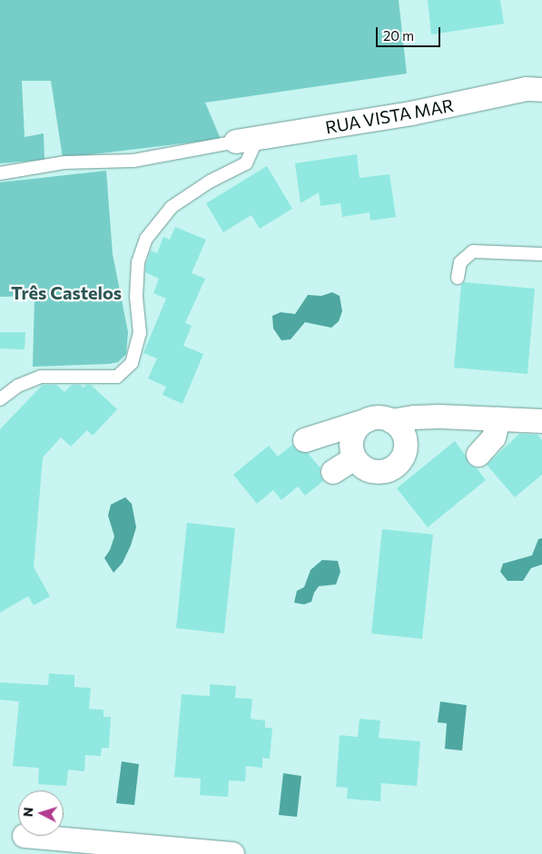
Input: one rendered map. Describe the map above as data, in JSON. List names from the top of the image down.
{
  "streets": {
    "street": ["RUA VISTA MAR"]
  },
  "districts": ["Três Castelos"],
  "scale_bar": "20 m",
  "north": "left"
}
